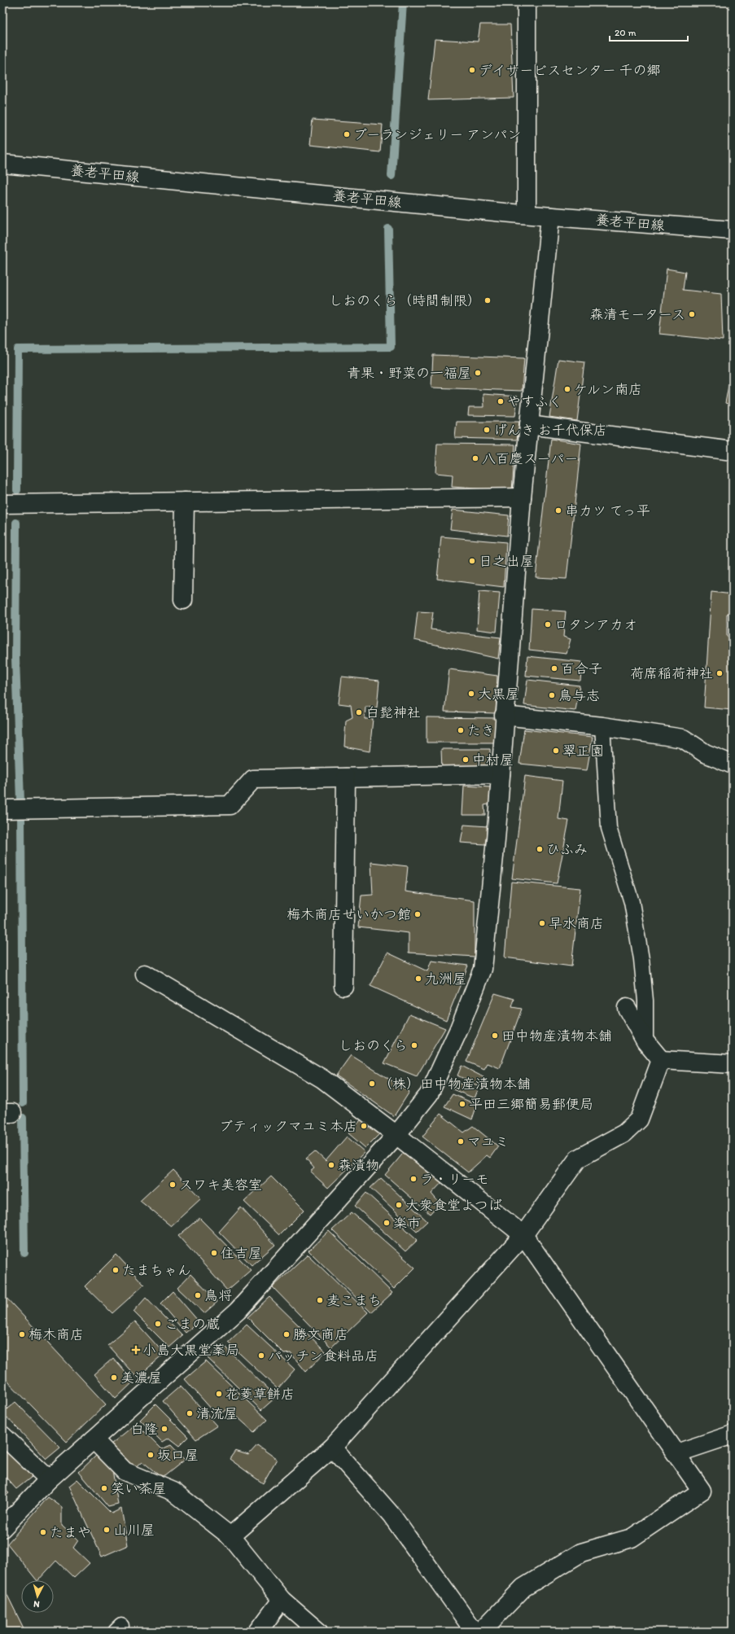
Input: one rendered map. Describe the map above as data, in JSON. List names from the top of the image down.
{
  "streets": {
    "street": ["養老平田線"]
  },
  "places": {
    "other": [
      "デイサービスセンター 千の郷",
      "ブーランジェリー アンパン",
      "しおのくら（時間制限）",
      "森清モータース",
      "青果・野菜の一福屋",
      "ケルン南店",
      "やすふく",
      "げんき お千代保店",
      "八百慶スーパー",
      "串カツ てっ平",
      "日之出屋",
      "ロタンアカオ",
      "百合子",
      "荷席稲荷神社",
      "大黒屋",
      "鳥与志",
      "白髭神社",
      "たき",
      "翠正園",
      "中村屋",
      "ひふみ",
      "梅木商店せいかつ館",
      "早水商店",
      "九洲屋",
      "田中物産漬物本舗",
      "しおのくら",
      "（株）田中物産漬物本舗",
      "平田三郷簡易郵便局",
      "ブティックマユミ本店",
      "マユミ",
      "森漬物",
      "ラ・リーモ",
      "スワキ美容室",
      "大衆食堂よつば",
      "楽市",
      "住吉屋",
      "たまちゃん",
      "鳥将",
      "麦こまち",
      "ごまの蔵",
      "梅木商店",
      "勝文商店",
      "パッチン食料品店",
      "美濃屋",
      "花菱草餅店",
      "清流屋",
      "白隆",
      "坂口屋",
      "笑い茶屋",
      "山川屋",
      "たまや"
    ],
    "health": ["小島大黒堂薬局"]
  },
  "scale_bar": "20 m",
  "north": "bottom"
}
